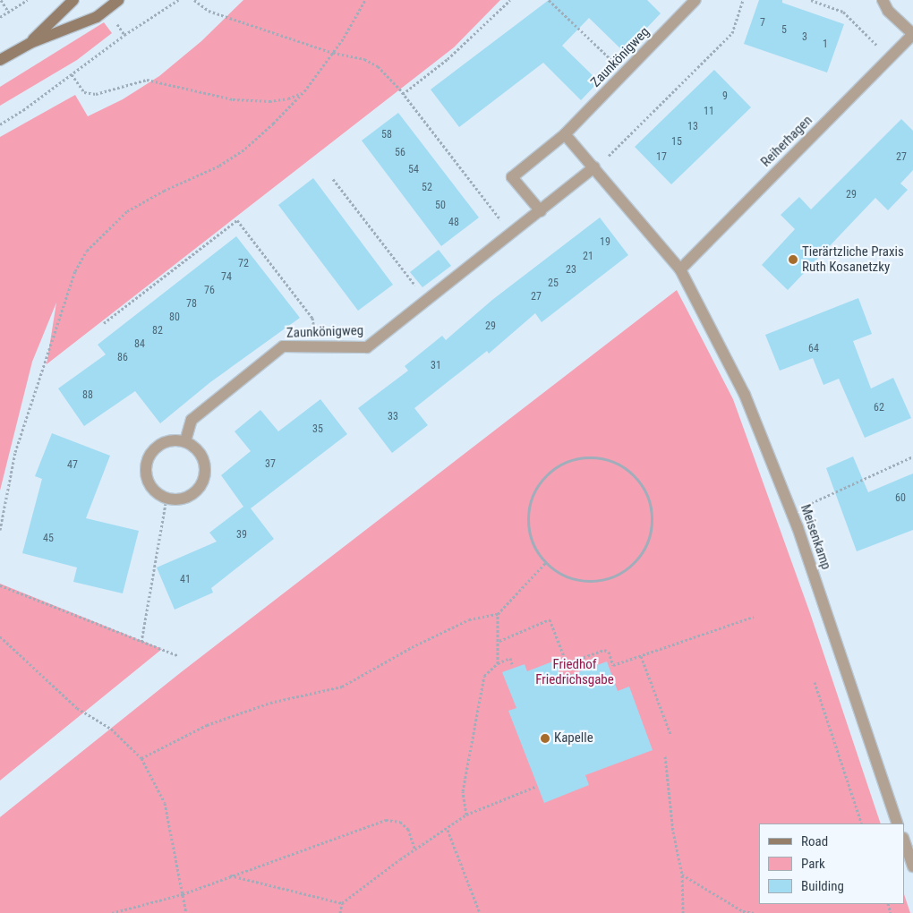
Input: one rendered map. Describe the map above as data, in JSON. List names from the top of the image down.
{
  "streets": {
    "street": ["Zaunkönigweg", "Reiherhagen", "Meisenkamp"]
  },
  "crossings": [
    ["Reiherhagen", "Meisenkamp"]
  ],
  "parks": ["Friedhof Friedrichsgabe"],
  "places": ["Tierärtzliche Praxis Ruth Kosanetzky", "Kapelle"],
  "house_numbers": [
    "7",
    "5",
    "3",
    "1",
    "9",
    "11",
    "13",
    "58",
    "15",
    "56",
    "17",
    "27",
    "54",
    "52",
    "29",
    "50",
    "48",
    "19",
    "21",
    "72",
    "23",
    "74",
    "25",
    "76",
    "27",
    "78",
    "80",
    "29",
    "82",
    "84",
    "64",
    "86",
    "31",
    "88",
    "62",
    "33",
    "35",
    "37",
    "47",
    "60",
    "39",
    "45",
    "41"
  ],
  "legend": ["Road", "Park", "Building"]
}
